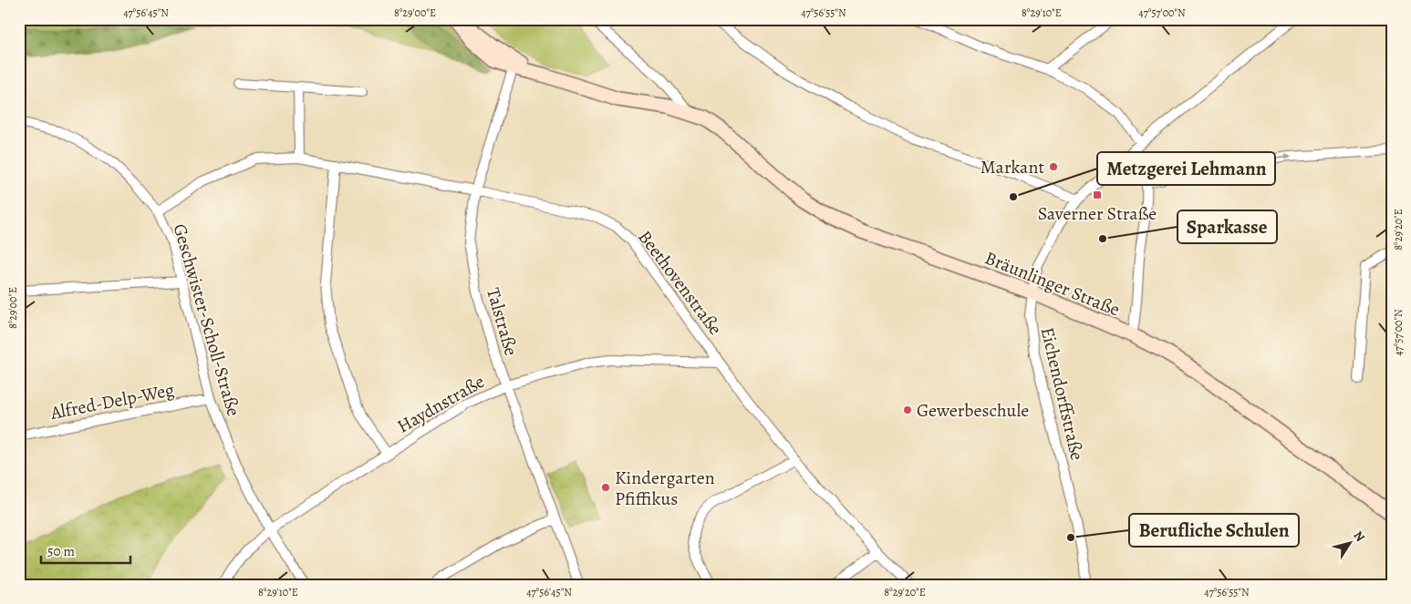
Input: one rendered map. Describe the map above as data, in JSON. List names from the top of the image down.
{
  "streets": {
    "main road": ["Bräunlinger Straße"],
    "street": [
      "Beethovenstraße",
      "Geschwister-Scholl-Straße",
      "Talstraße",
      "Eichendorffstraße",
      "Alfred-Delp-Weg",
      "Haydnstraße"
    ]
  },
  "crossings": [
    ["Beethovenstraße", "Geschwister-Scholl-Straße"],
    ["Beethovenstraße", "Talstraße"],
    ["Beethovenstraße", "Haydnstraße"],
    ["Bräunlinger Straße", "Talstraße"],
    ["Bräunlinger Straße", "Eichendorffstraße"],
    ["Geschwister-Scholl-Straße", "Alfred-Delp-Weg"],
    ["Geschwister-Scholl-Straße", "Haydnstraße"],
    ["Talstraße", "Haydnstraße"]
  ],
  "places": {
    "other": [
      "Markant",
      "Metzgerei Lehmann",
      "Sparkasse",
      "Gewerbeschule",
      "Kindergarten Pfiffikus",
      "Berufliche Schulen"
    ],
    "transit": ["Saverner Straße"]
  },
  "scale_bar": "50 m",
  "north": "top right",
  "coordinates": [
    "47°56'45\"N",
    "8°29'00\"E",
    "47°56'55\"N",
    "8°29'10\"E",
    "47°57'00\"N",
    "8°29'20\"E"
  ]
}
